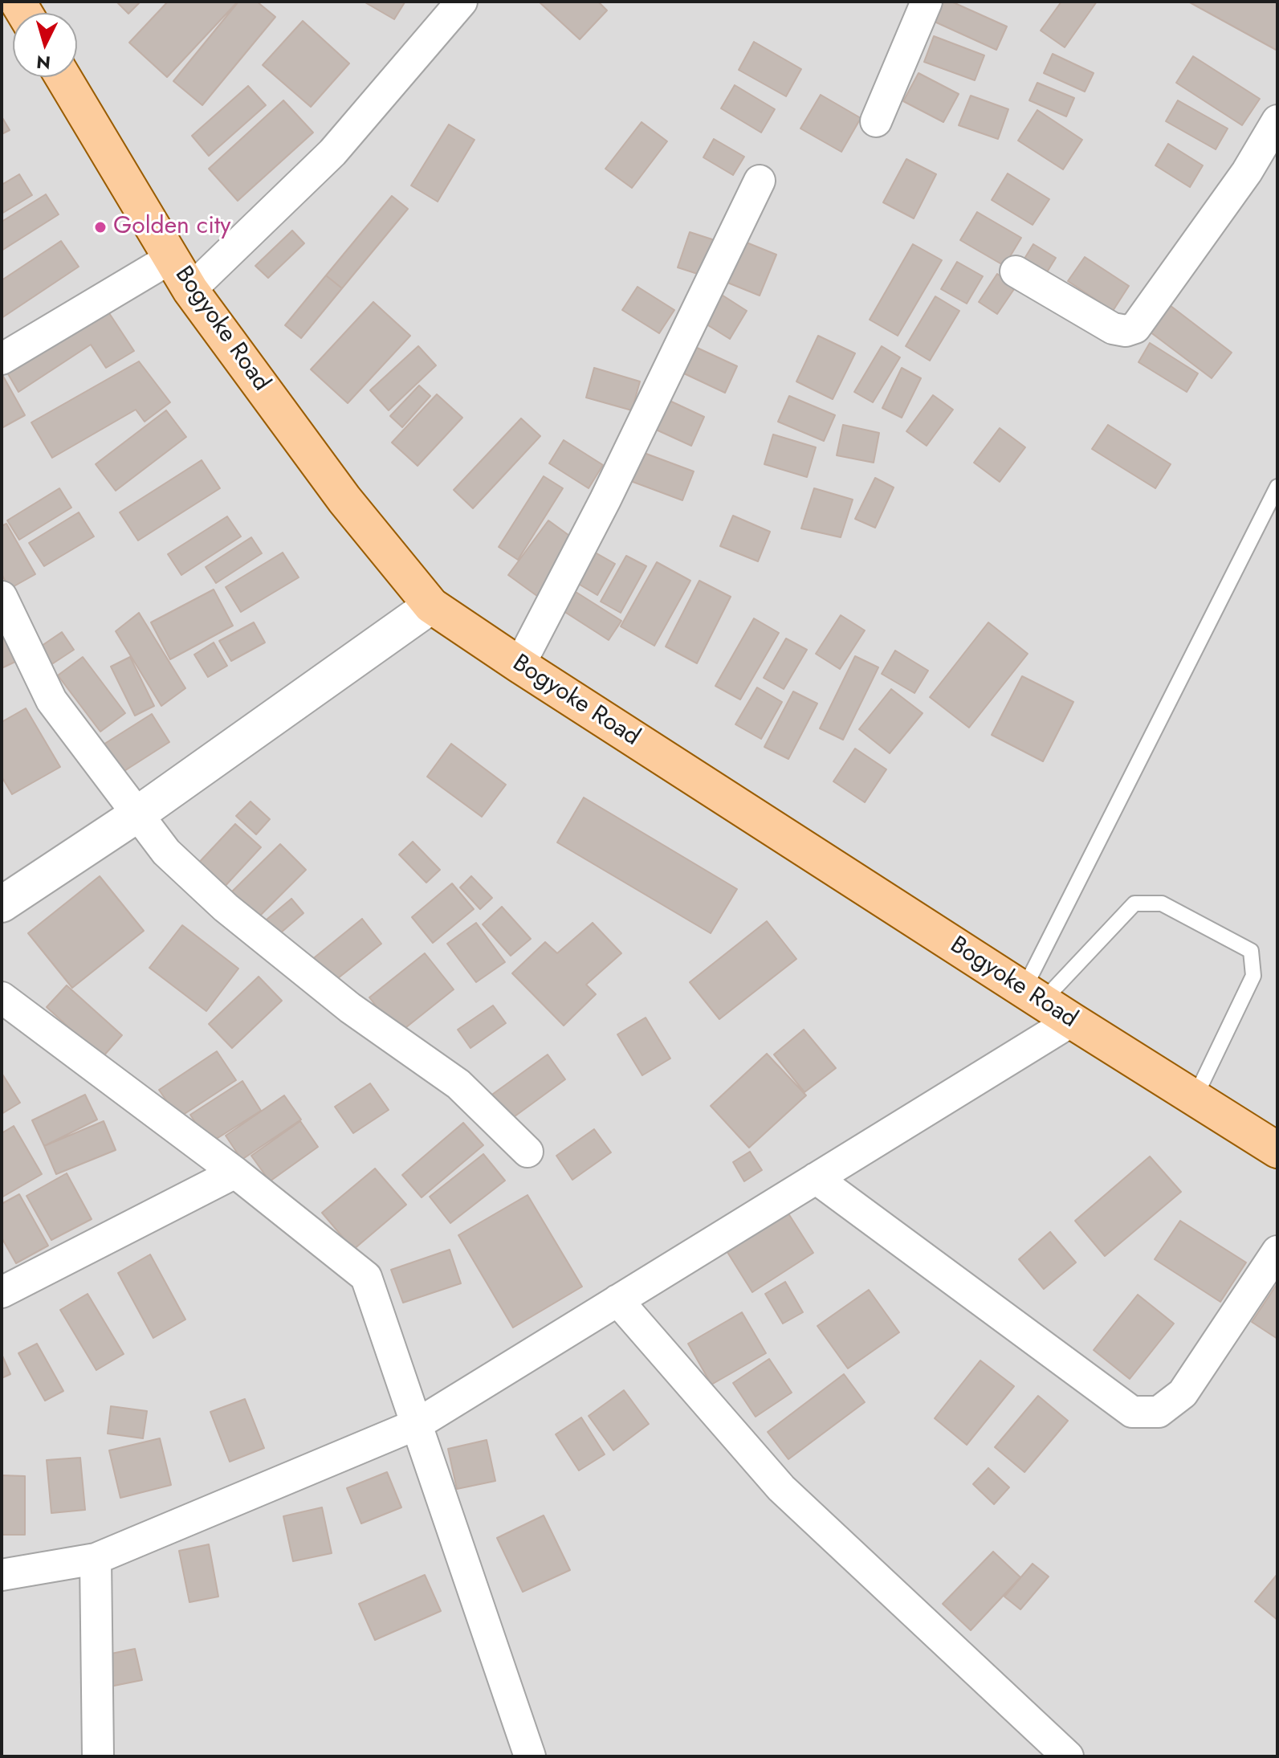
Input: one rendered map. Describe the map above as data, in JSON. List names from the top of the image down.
{
  "streets": {
    "main road": ["Bogyoke Road"]
  },
  "places": ["Golden city"],
  "north": "bottom"
}
